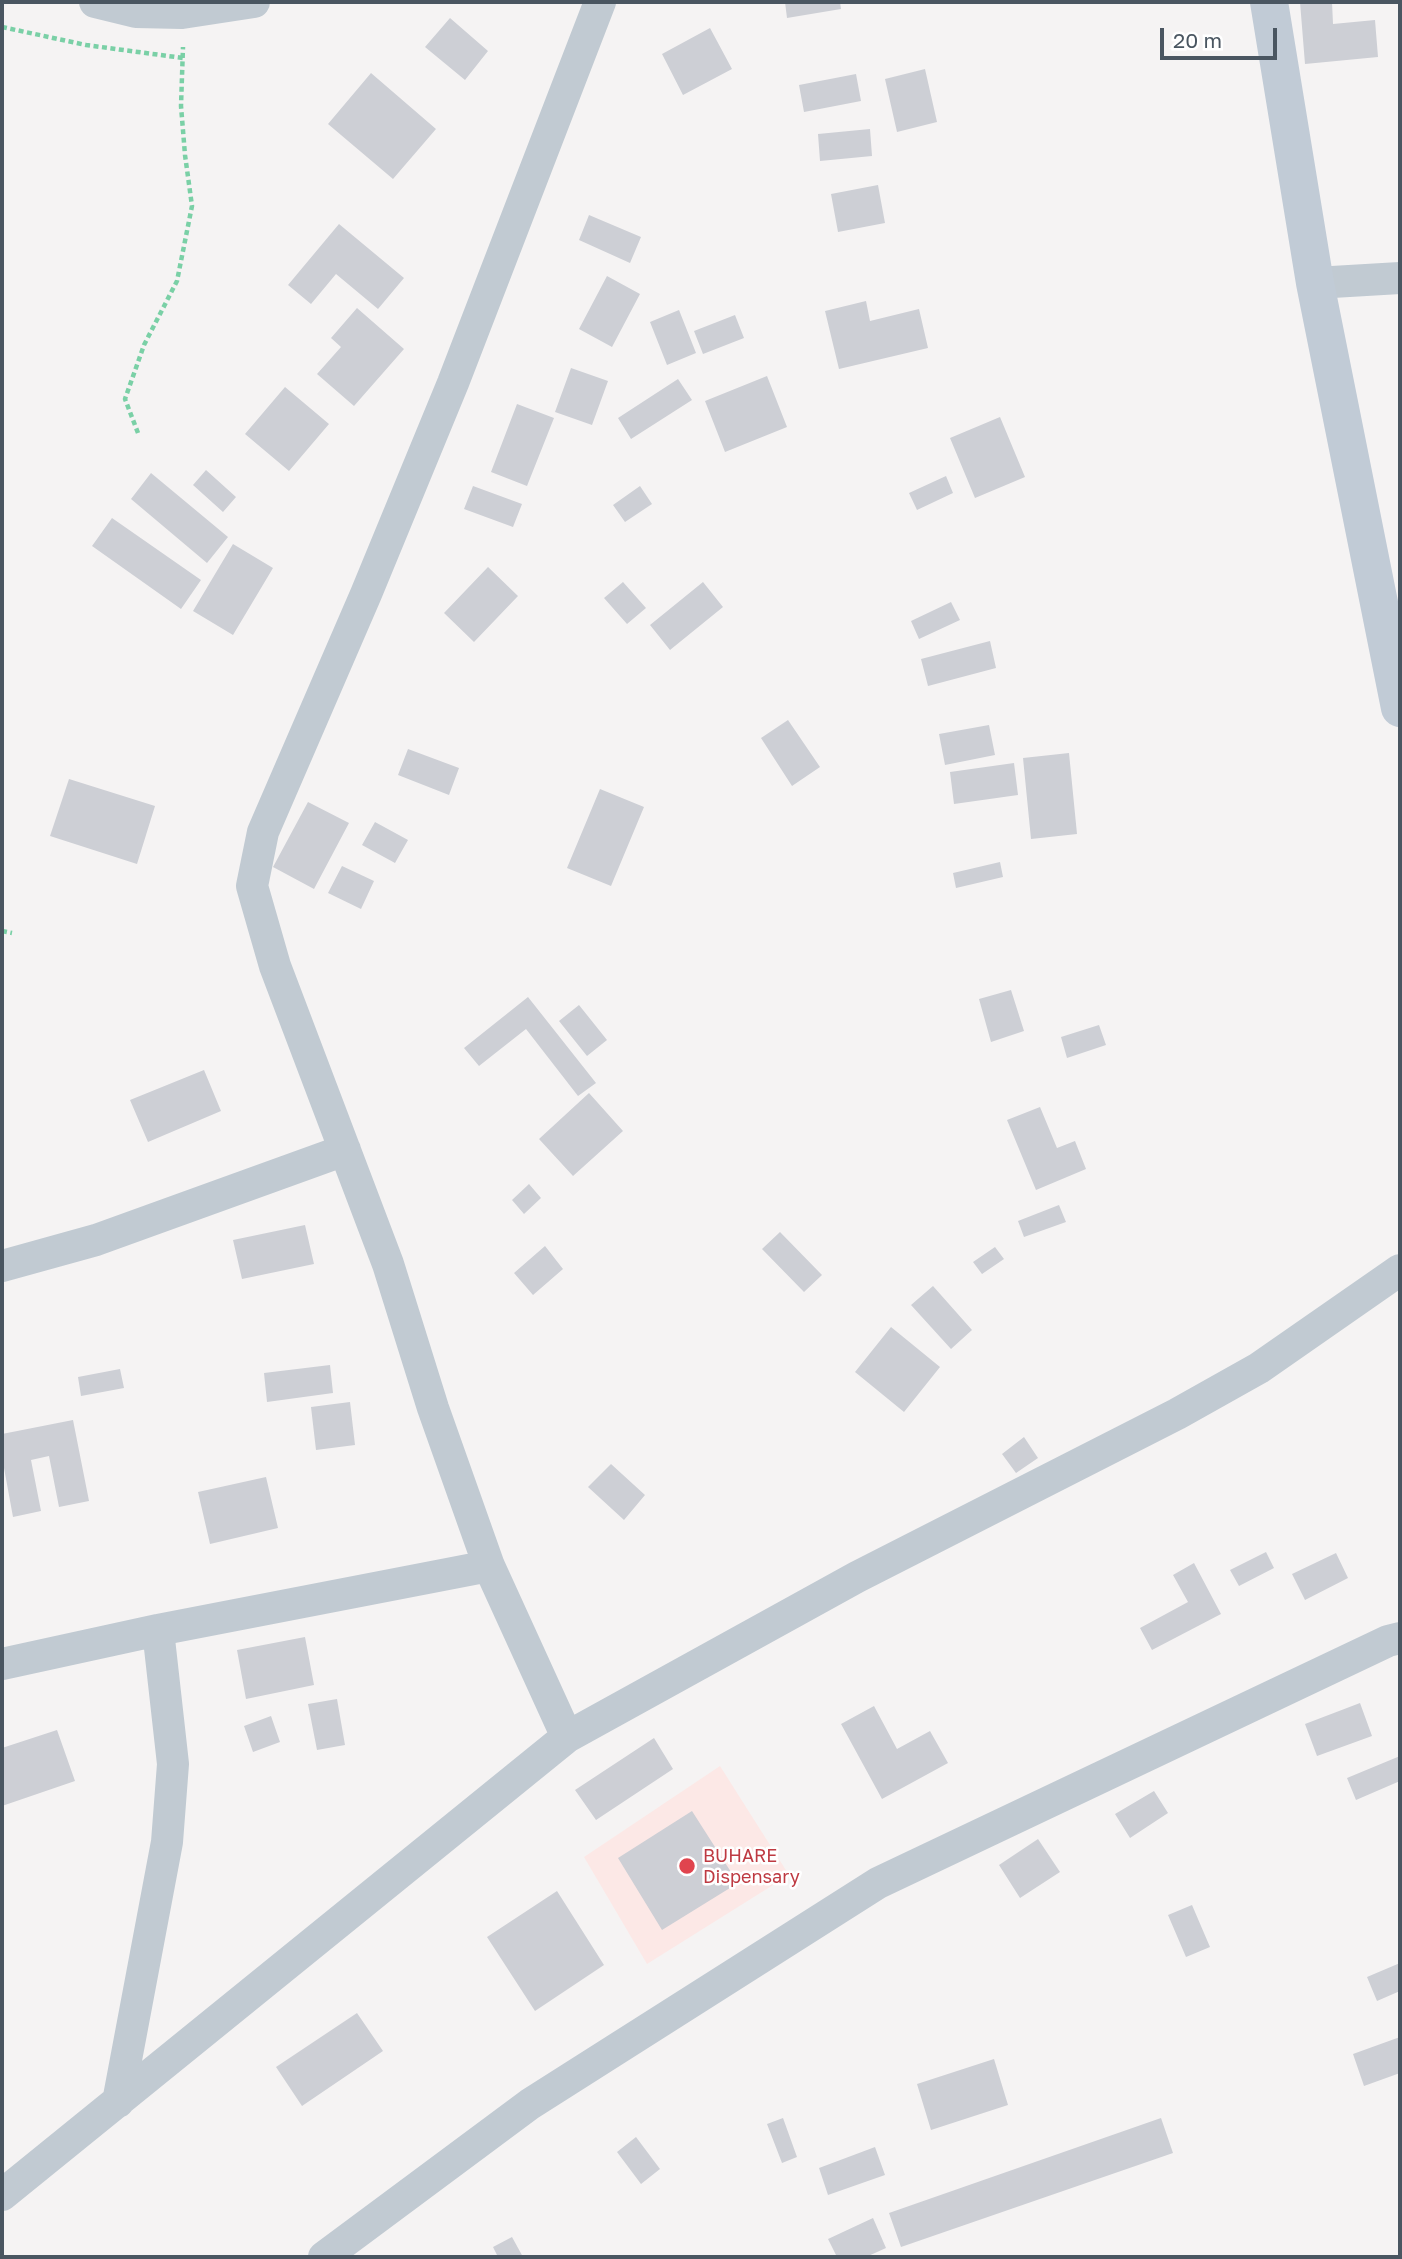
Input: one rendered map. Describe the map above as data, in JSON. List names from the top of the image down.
{
  "places": ["BUHARE Dispensary"],
  "scale_bar": "20 m"
}
